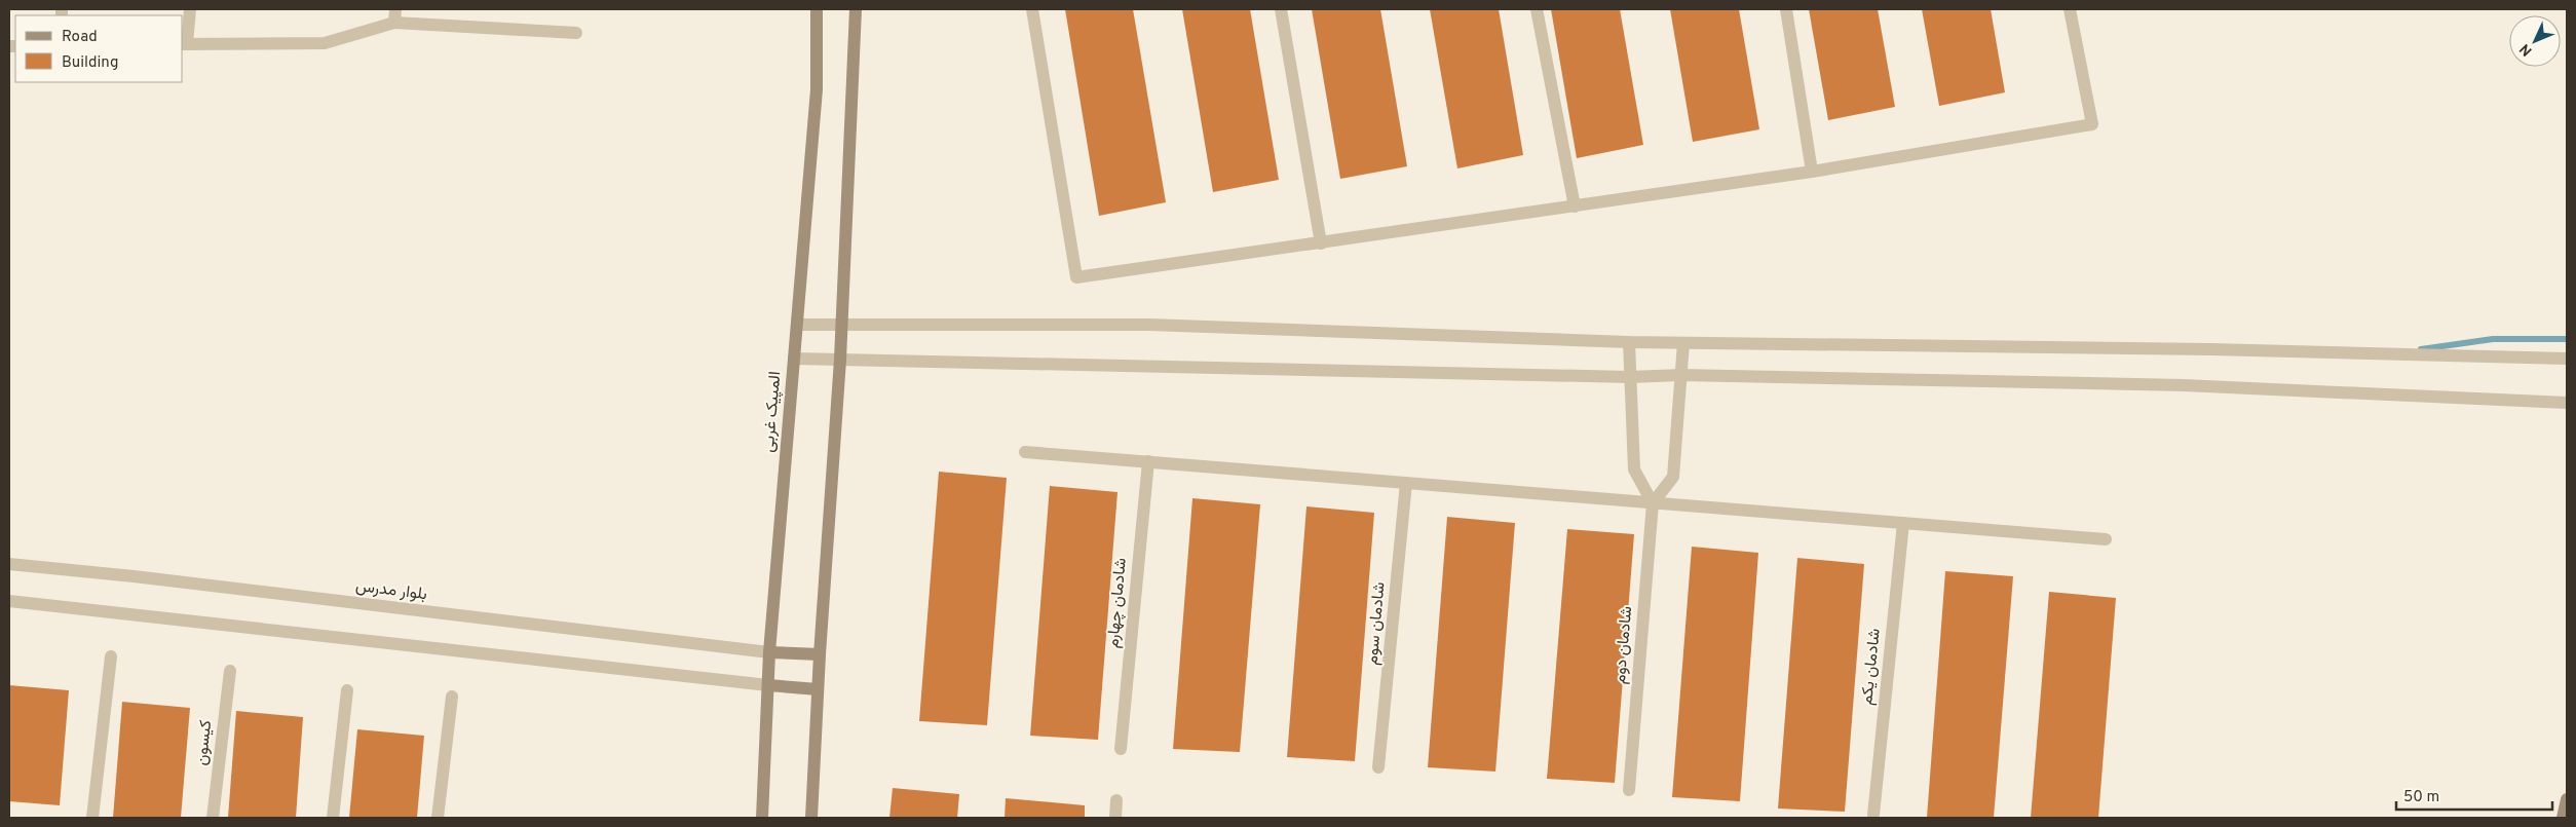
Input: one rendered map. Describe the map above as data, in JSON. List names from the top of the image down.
{
  "streets": {
    "street": [
      "المپیک غربی",
      "بلوار مدرس",
      "شادمان چهارم",
      "شادمان سوم",
      "شادمان دوم",
      "شادمان یکم",
      "کیسون"
    ]
  },
  "crossings": [
    ["المپیک غربی", "بلوار مدرس"]
  ],
  "legend": ["Road", "Building"],
  "scale_bar": "50 m",
  "north": "bottom left"
}
